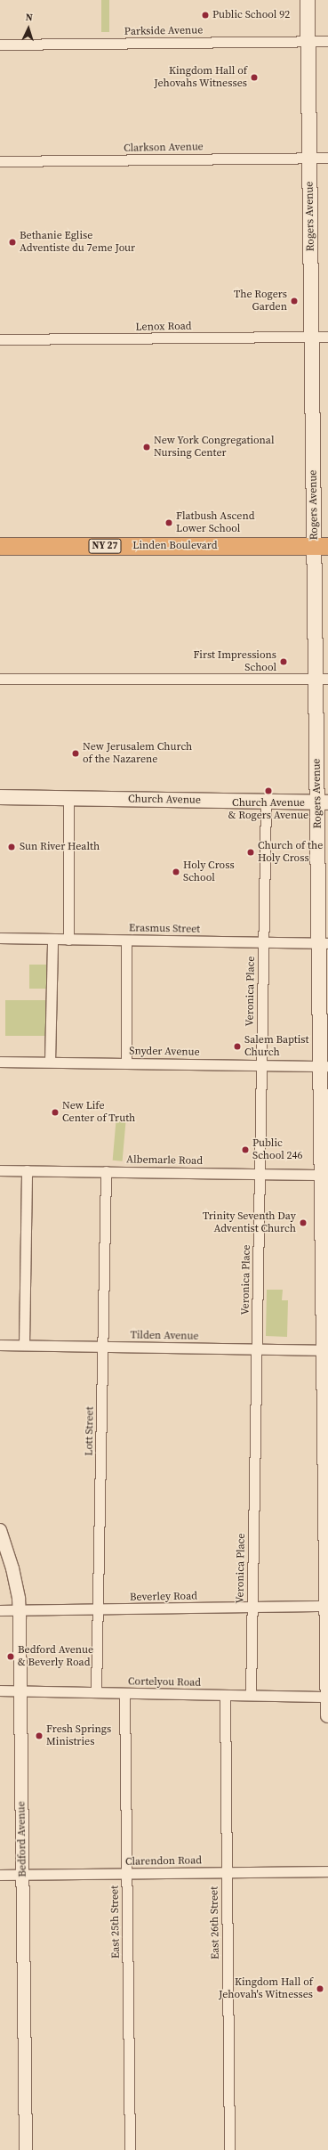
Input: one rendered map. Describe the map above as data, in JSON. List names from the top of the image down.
{
  "streets": {
    "highway": ["NY 27", "Linden Boulevard"],
    "main road": ["Rogers Avenue", "Church Avenue"],
    "street": [
      "Parkside Avenue",
      "Clarkson Avenue",
      "Lenox Road",
      "Erasmus Street",
      "Veronica Place",
      "Snyder Avenue",
      "Albemarle Road",
      "Tilden Avenue",
      "Lott Street",
      "Beverley Road",
      "Cortelyou Road",
      "Bedford Avenue",
      "Clarendon Road",
      "East 25th Street",
      "East 26th Street"
    ]
  },
  "crossings": [
    ["Parkside Avenue", "Rogers Avenue"],
    ["Clarkson Avenue", "Rogers Avenue"],
    ["Rogers Avenue", "Lenox Road"],
    ["Rogers Avenue", "Linden Boulevard"],
    ["Rogers Avenue", "Church Avenue"],
    ["Rogers Avenue", "Erasmus Street"],
    ["Rogers Avenue", "Snyder Avenue"],
    ["Rogers Avenue", "Albemarle Road"],
    ["Rogers Avenue", "Tilden Avenue"],
    ["Rogers Avenue", "Beverley Road"],
    ["Rogers Avenue", "Cortelyou Road"],
    ["Church Avenue", "Veronica Place"],
    ["Erasmus Street", "Veronica Place"],
    ["Veronica Place", "Snyder Avenue"],
    ["Veronica Place", "Albemarle Road"],
    ["Veronica Place", "Tilden Avenue"],
    ["Veronica Place", "Beverley Road"],
    ["Veronica Place", "Cortelyou Road"],
    ["Albemarle Road", "Lott Street"],
    ["Tilden Avenue", "Lott Street"],
    ["Lott Street", "Beverley Road"],
    ["Lott Street", "Cortelyou Road"],
    ["Beverley Road", "Bedford Avenue"],
    ["Cortelyou Road", "Bedford Avenue"],
    ["Cortelyou Road", "East 25th Street"],
    ["Cortelyou Road", "East 26th Street"],
    ["Bedford Avenue", "Clarendon Road"],
    ["Clarendon Road", "East 25th Street"],
    ["Clarendon Road", "East 26th Street"]
  ],
  "places": [
    "Public School 92",
    "Kingdom Hall of Jehovahs Witnesses",
    "Bethanie Eglise Adventiste du 7eme Jour",
    "The Rogers Garden",
    "New York Congregational Nursing Center",
    "Flatbush Ascend Lower School",
    "First Impressions School",
    "New Jerusalem Church of the Nazarene",
    "Church Avenue & Rogers Avenue",
    "Sun River Health",
    "Church of the Holy Cross",
    "Holy Cross School",
    "Salem Baptist Church",
    "New Life Center of Truth",
    "Public School 246",
    "Trinity Seventh Day Adventist Church",
    "Bedford Avenue & Beverly Road",
    "Fresh Springs Ministries",
    "Kingdom Hall of Jehovah's Witnesses"
  ],
  "north": "top"
}
